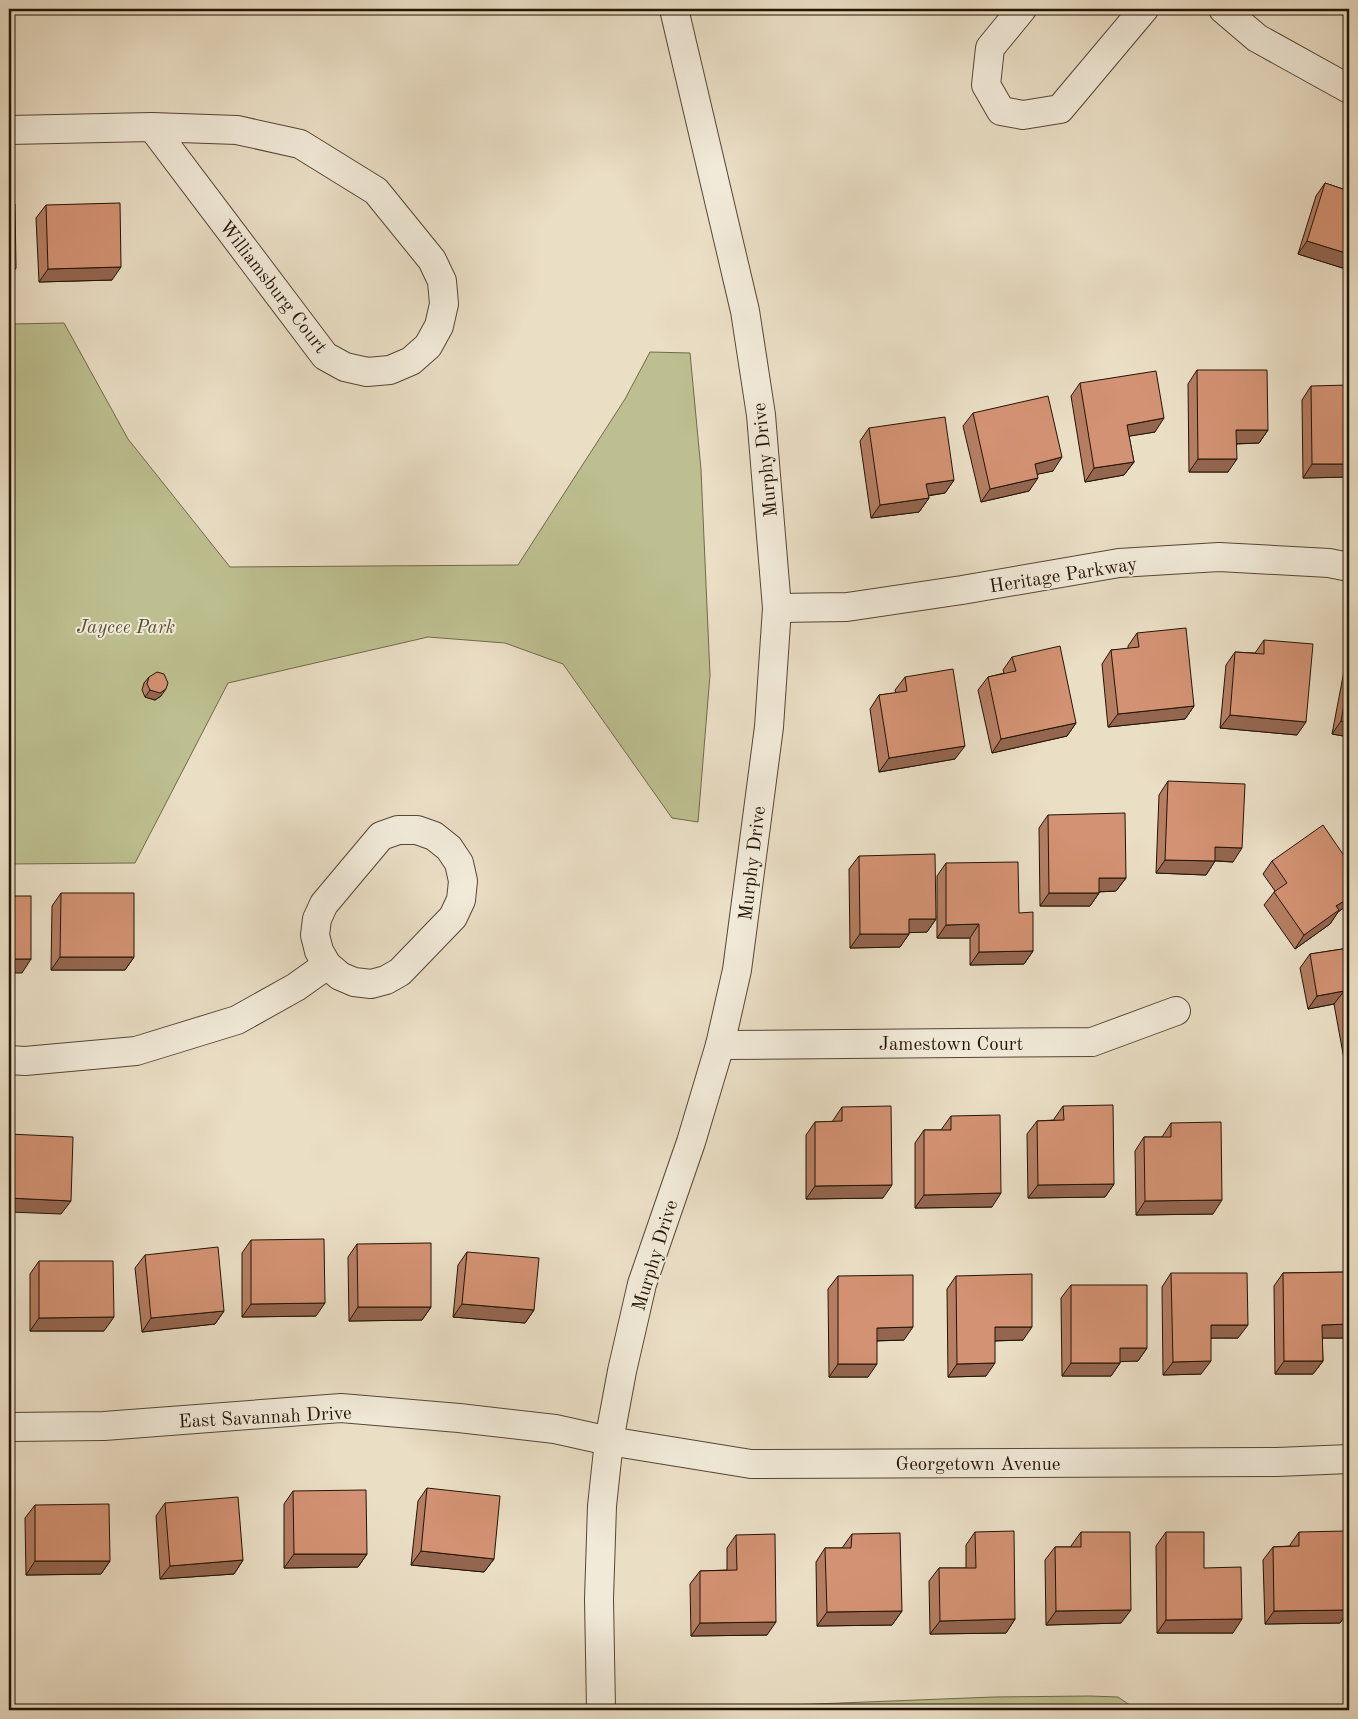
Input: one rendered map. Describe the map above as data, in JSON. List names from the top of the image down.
{
  "streets": {
    "street": [
      "Williamsburg Court",
      "Murphy Drive",
      "Heritage Parkway",
      "Jamestown Court",
      "East Savannah Drive",
      "Georgetown Avenue"
    ]
  },
  "crossings": [
    ["Murphy Drive", "Heritage Parkway"],
    ["Murphy Drive", "Jamestown Court"],
    ["Murphy Drive", "East Savannah Drive"],
    ["Murphy Drive", "Georgetown Avenue"],
    ["East Savannah Drive", "Georgetown Avenue"]
  ],
  "parks": ["Jaycee Park"]
}
